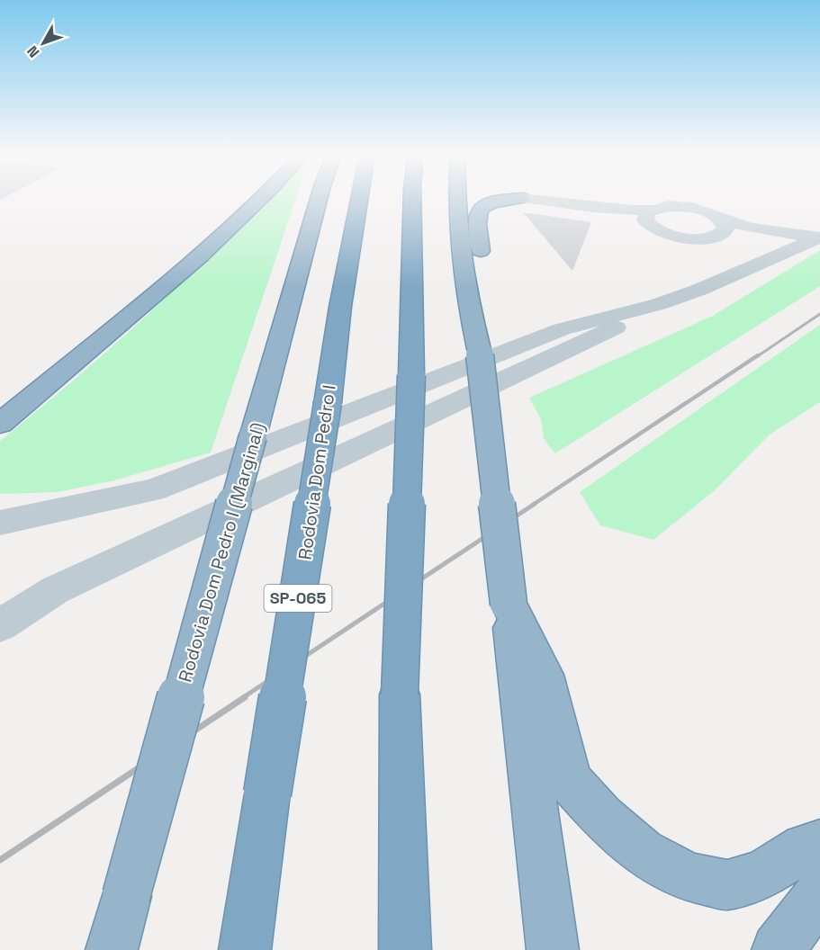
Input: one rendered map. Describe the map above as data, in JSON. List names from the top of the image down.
{
  "streets": {
    "highway": ["Rodovia Dom Pedro I", "Rodovia Dom Pedro I (Marginal)", "SP-065"]
  },
  "north": "bottom left"
}
